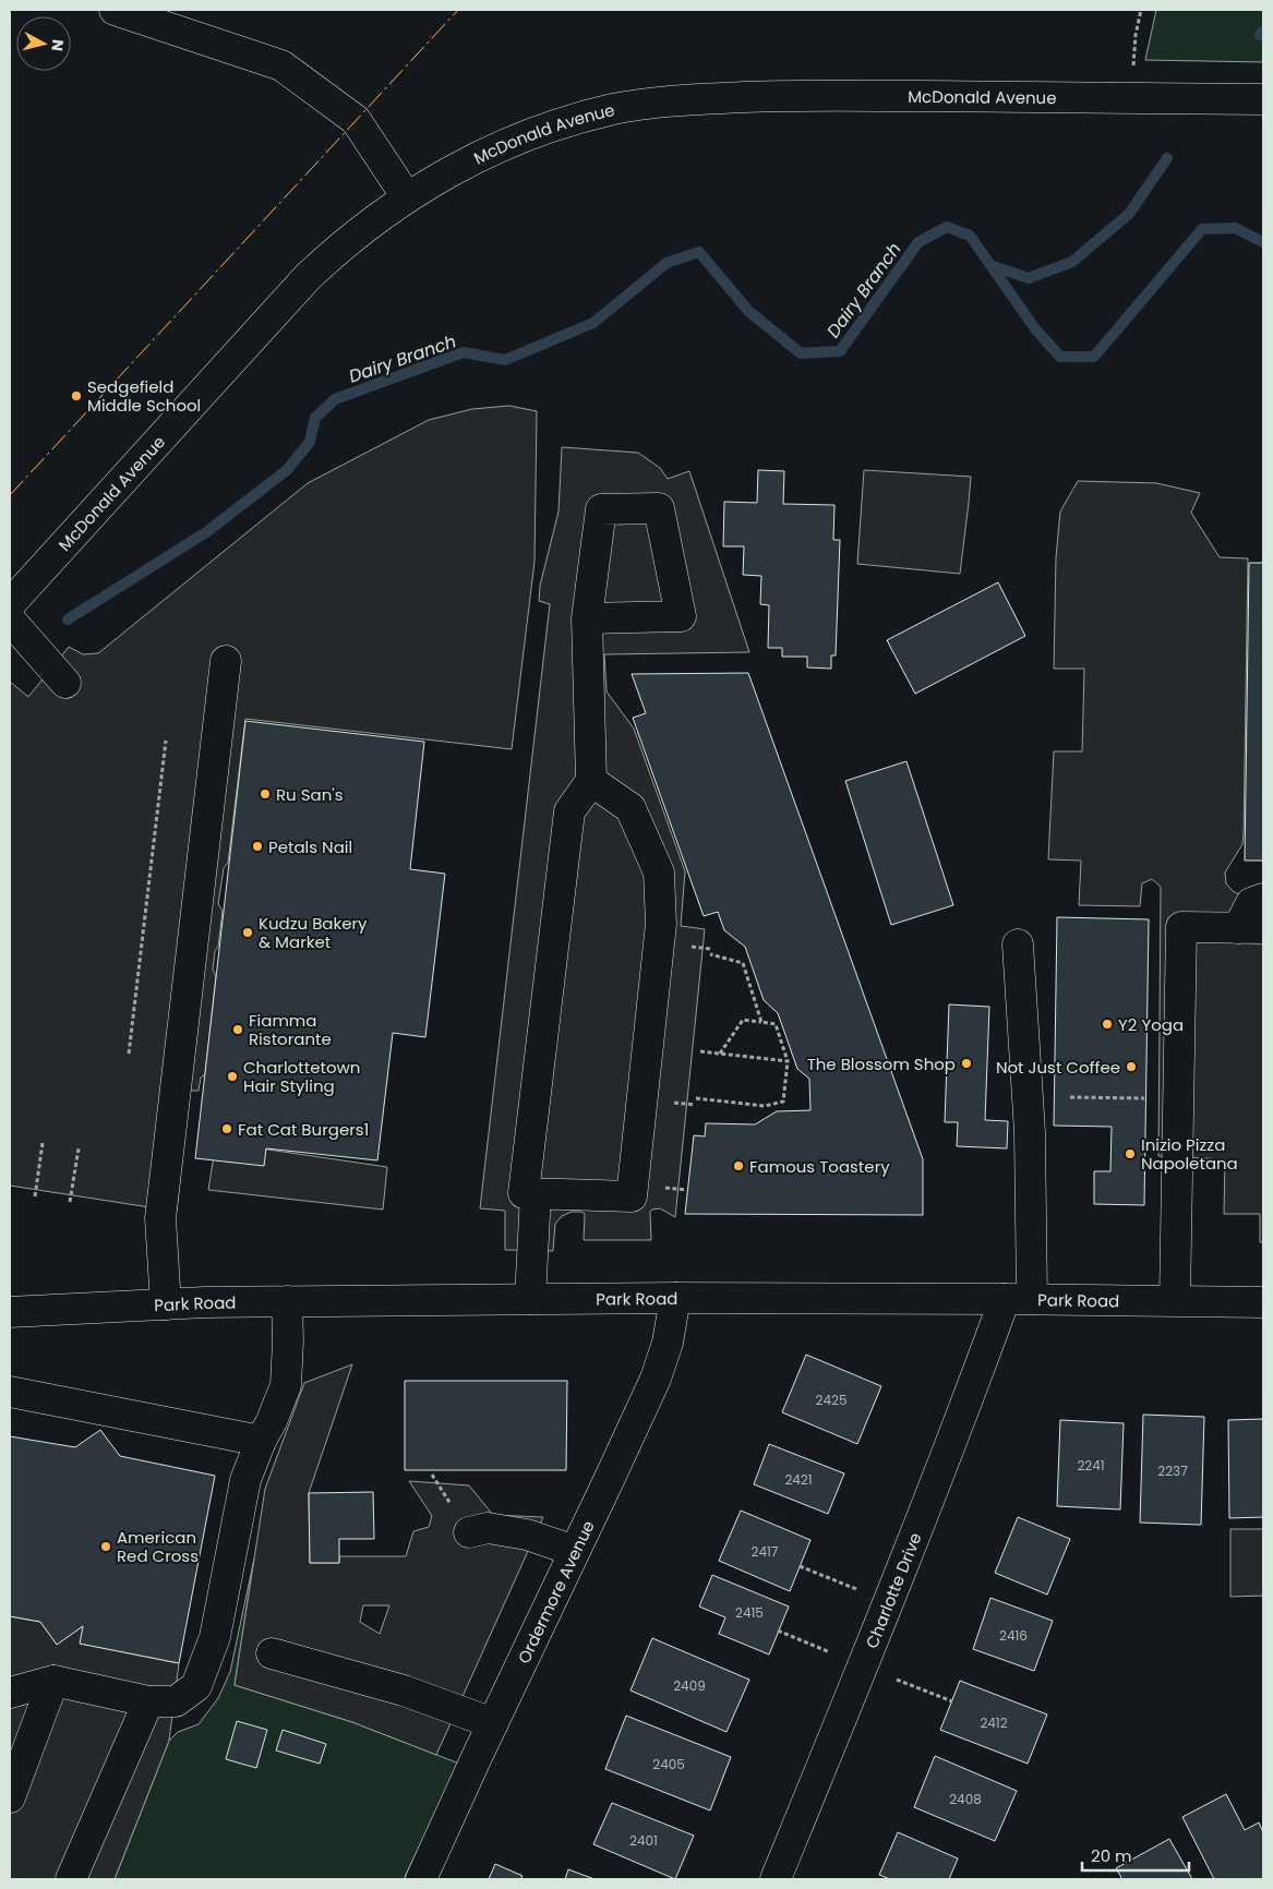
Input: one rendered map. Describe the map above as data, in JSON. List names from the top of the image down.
{
  "streets": {
    "street": [
      "McDonald Avenue",
      "Park Road",
      "Charlotte Drive",
      "Ordermore Avenue"
    ]
  },
  "crossings": [
    ["Park Road", "Charlotte Drive"],
    ["Park Road", "Ordermore Avenue"]
  ],
  "water": ["Dairy Branch"],
  "places": [
    "Sedgefield Middle School",
    "Ru San's",
    "Petals Nail",
    "Kudzu Bakery & Market",
    "Y2 Yoga",
    "Fiamma Ristorante",
    "The Blossom Shop",
    "Not Just Coffee",
    "Charlottetown Hair Styling",
    "Fat Cat Burgers1",
    "Inizio Pizza Napoletana",
    "Famous Toastery",
    "American Red Cross"
  ],
  "house_numbers": [
    "2425",
    "2241",
    "2237",
    "2421",
    "2417",
    "2415",
    "2416",
    "2409",
    "2412",
    "2405",
    "2408",
    "2401"
  ],
  "scale_bar": "20 m",
  "north": "right"
}
